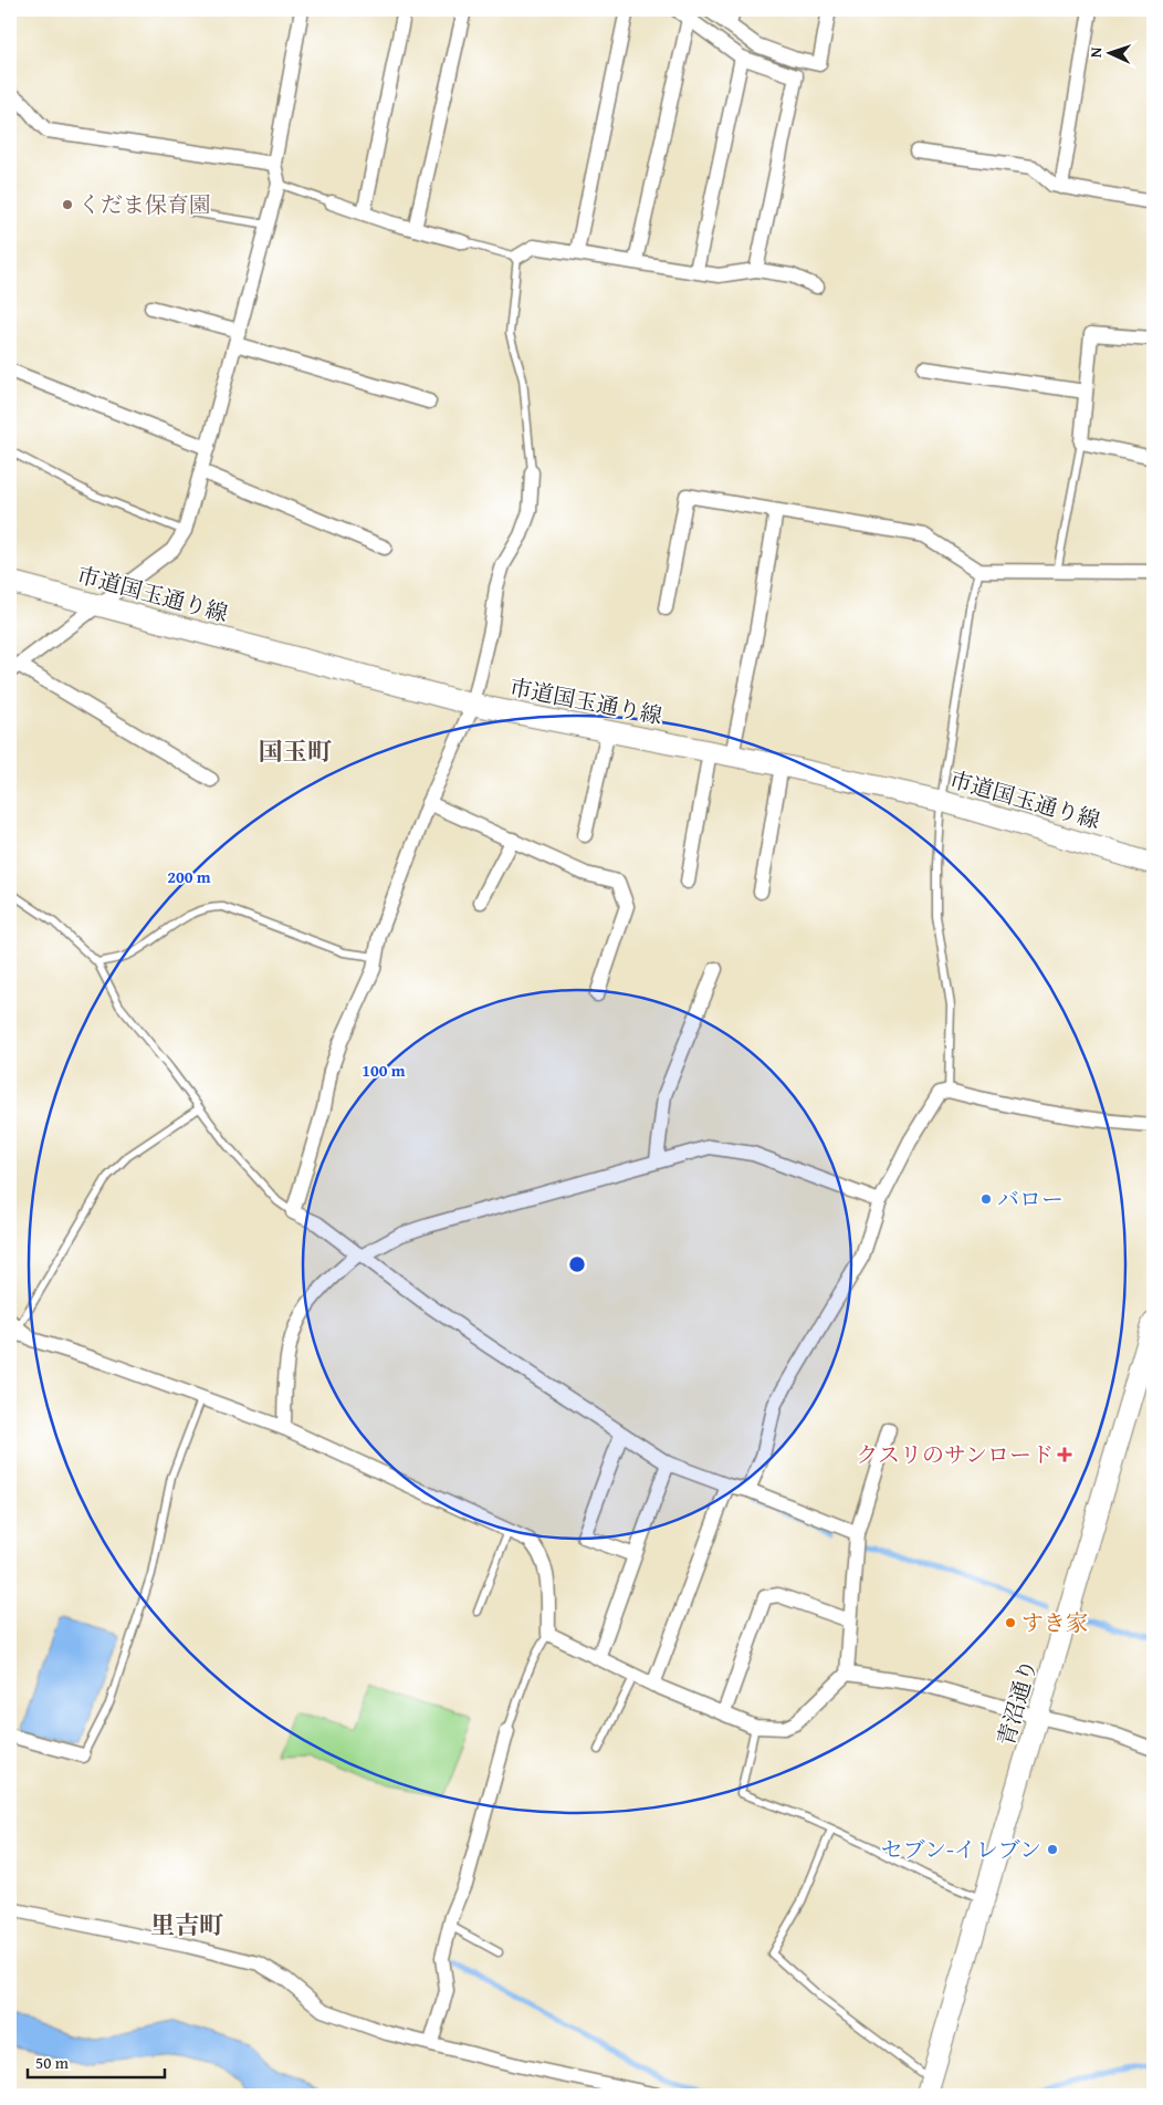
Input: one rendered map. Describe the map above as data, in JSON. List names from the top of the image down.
{
  "streets": {
    "street": ["市道国玉通り線", "青沼通り"]
  },
  "districts": ["国玉町", "里吉町"],
  "places": {
    "other": [
      "くだま保育園",
      "バロー",
      "すき家",
      "セブン-イレブン"
    ],
    "health": ["クスリのサンロード"]
  },
  "scale_bar": "50 m",
  "north": "left",
  "rings": ["200 m", "100 m"]
}
